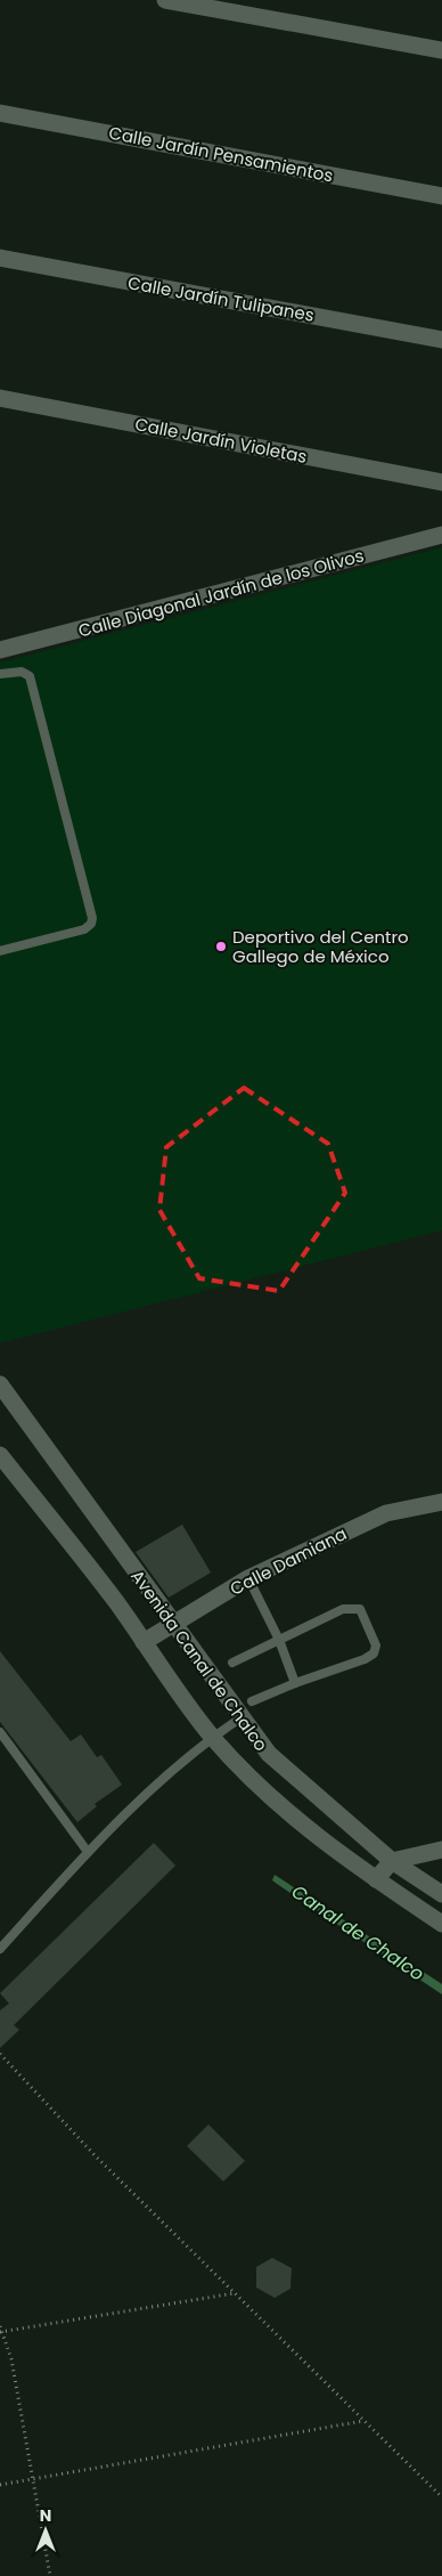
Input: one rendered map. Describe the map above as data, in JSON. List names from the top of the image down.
{
  "streets": {
    "street": [
      "Calle Jardín Pensamientos",
      "Calle Jardín Tulipanes",
      "Calle Jardín Violetas",
      "Calle Diagonal Jardín de los Olivos",
      "Calle Damiana",
      "Avenida Canal de Chalco"
    ]
  },
  "crossings": [
    ["Calle Damiana", "Avenida Canal de Chalco"]
  ],
  "water": ["Canal de Chalco"],
  "places": ["Deportivo del Centro Gallego de México"],
  "north": "top"
}
